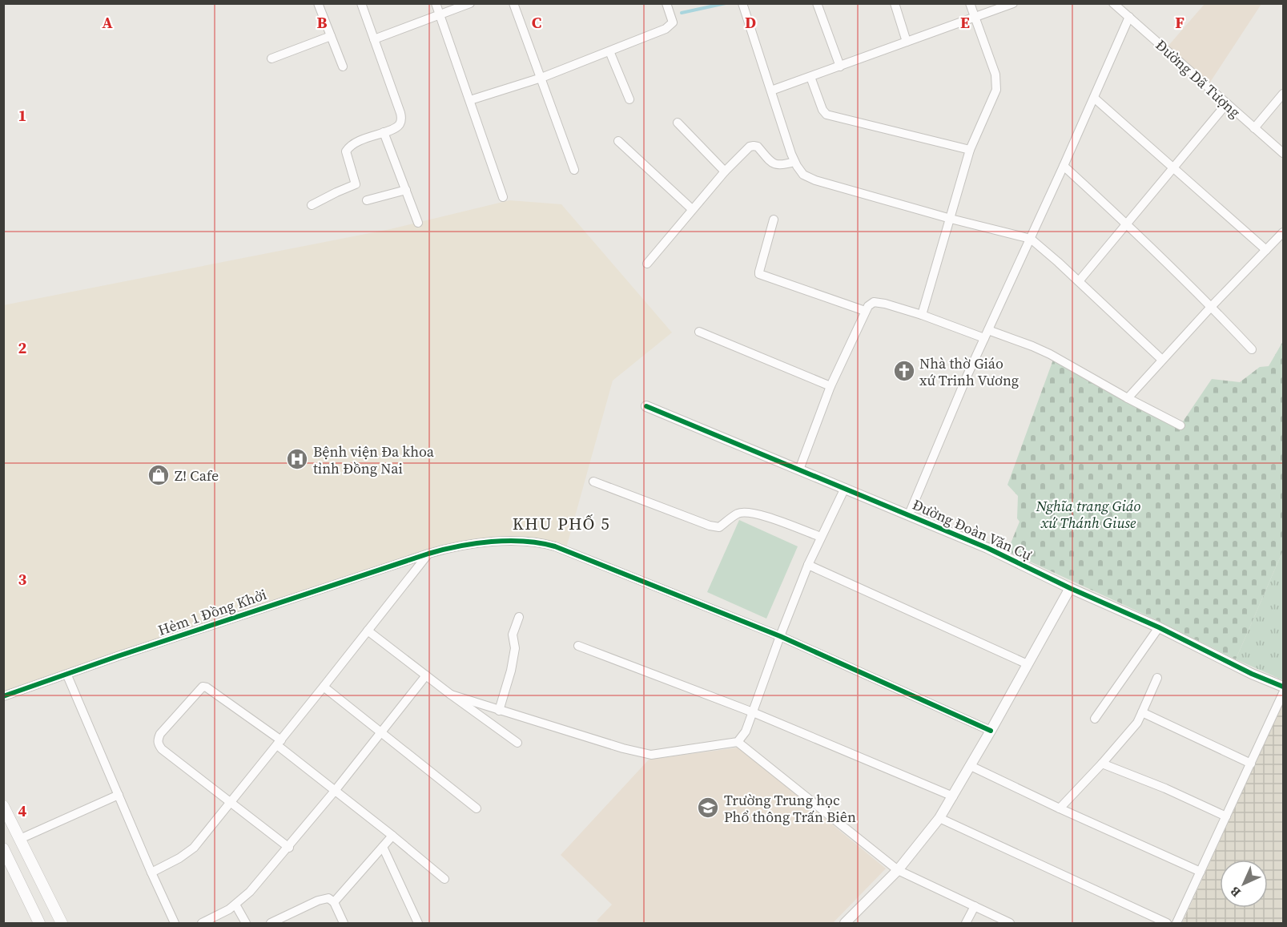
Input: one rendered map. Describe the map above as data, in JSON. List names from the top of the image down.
{
  "streets": {
    "street": ["Đường Dã Tượng", "Đường Đoàn Văn Cự", "Hẻm 1 Đồng Khởi"]
  },
  "districts": ["KHU PHỐ 5"],
  "parks": ["Nghĩa trang Giáo xứ Thánh Giuse"],
  "places": {
    "church": ["Nhà thờ Giáo xứ Trinh Vương"],
    "hospital": ["Bệnh viện Đa khoa tỉnh Đồng Nai"],
    "shop": ["Z! Cafe"],
    "school or university": ["Trường Trung học Phổ thông Trấn Biên"]
  },
  "north": "bottom left",
  "grid": {
    "columns": [
      "A",
      "B",
      "C",
      "D",
      "E",
      "F"
    ],
    "rows": [
      "1",
      "2",
      "3",
      "4"
    ]
  }
}
